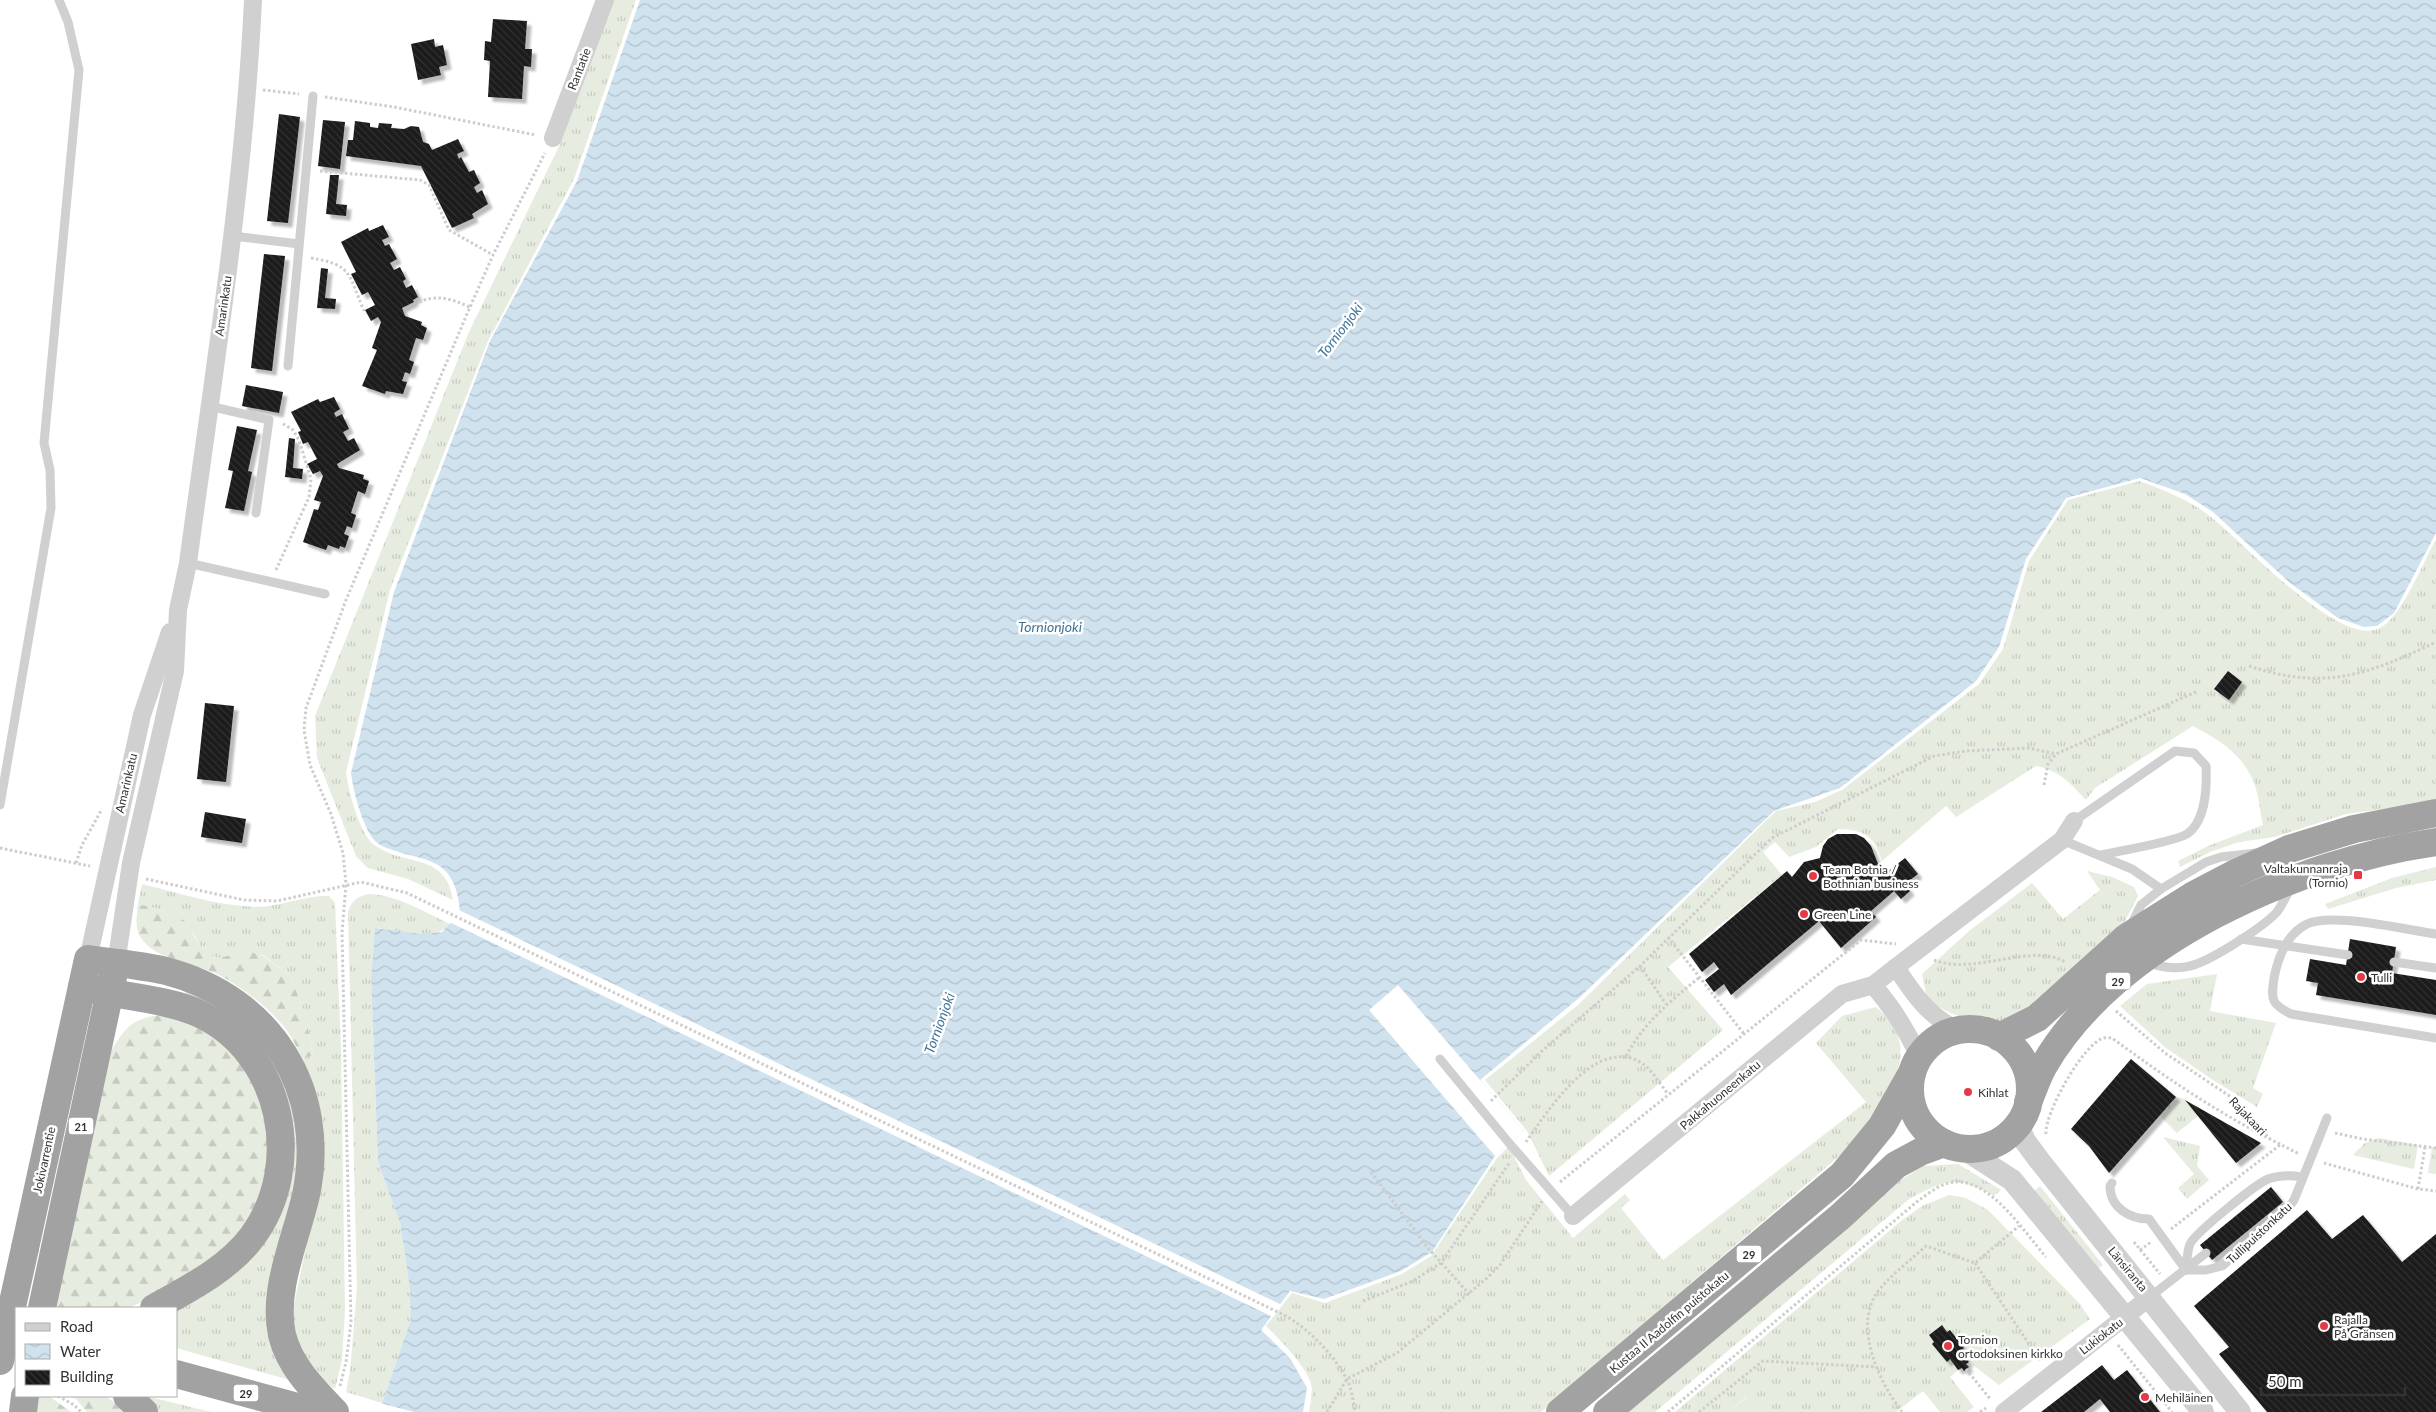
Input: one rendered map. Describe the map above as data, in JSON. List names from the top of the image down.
{
  "streets": {
    "highway": [
      "29",
      "21",
      "Jokivarrentie",
      "Kustaa II Aadolfin puistokatu"
    ],
    "street": [
      "Rantatie",
      "Amarinkatu",
      "Pakkahuoneenkatu",
      "Länsiranta",
      "Lukiokatu"
    ],
    "lane": ["Tullipuistonkatu"],
    "path": ["Rajakaari"]
  },
  "crossings": [
    ["Amarinkatu", "21"],
    ["Amarinkatu", "Jokivarrentie"],
    ["29", "Länsiranta"],
    ["29", "Kustaa II Aadolfin puistokatu"],
    ["Rajakaari", "Tullipuistonkatu"],
    ["Tullipuistonkatu", "Länsiranta"],
    ["Tullipuistonkatu", "Lukiokatu"],
    ["Länsiranta", "Kustaa II Aadolfin puistokatu"],
    ["Länsiranta", "Lukiokatu"]
  ],
  "water": ["Tornionjoki"],
  "places": {
    "transit": ["Valtakunnanraja (Tornio)"],
    "other": [
      "Team Botnia / Bothnian business",
      "Green Line",
      "Tulli",
      "Kihlat",
      "Rajalla På Gränsen",
      "Tornion ortodoksinen kirkko",
      "Mehiläinen"
    ]
  },
  "legend": ["Road", "Water", "Building"],
  "scale_bar": "50 m"
}
